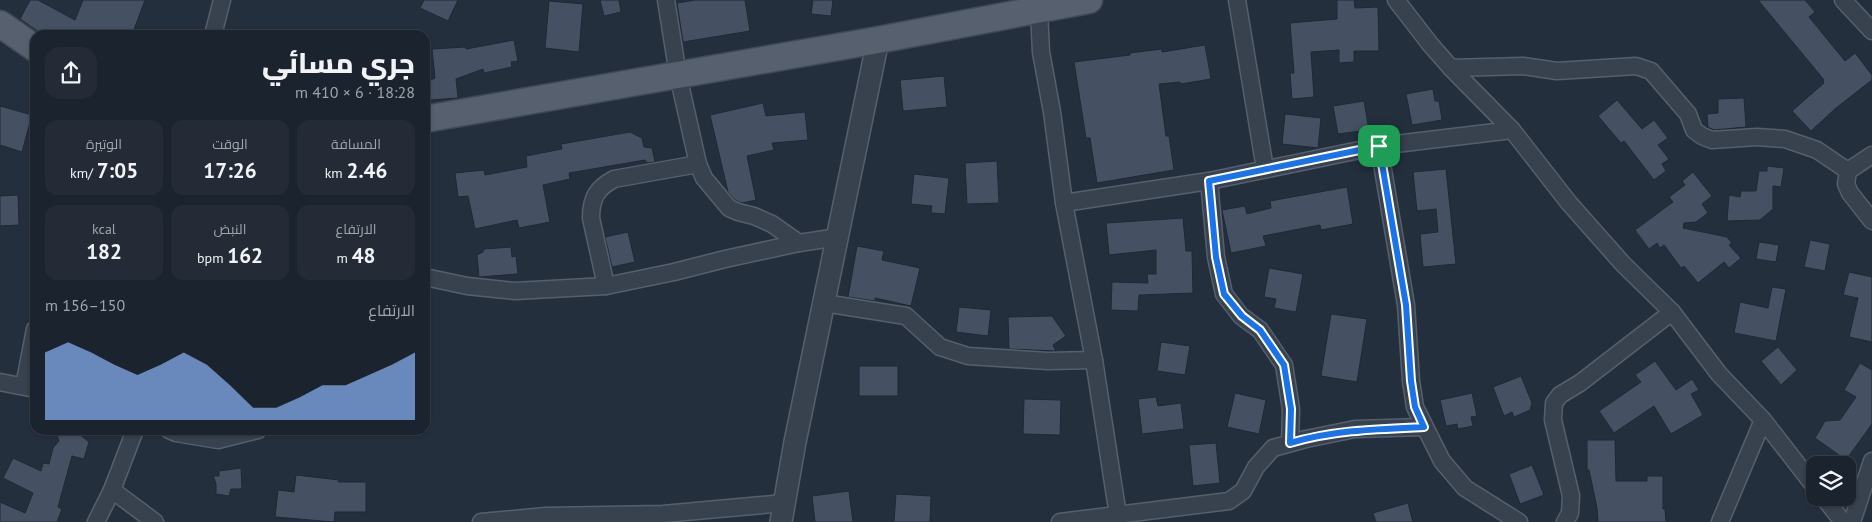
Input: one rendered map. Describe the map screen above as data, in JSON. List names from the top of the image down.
{
  "page": {
    "heading": ["جري مسائي", "18:28 · 6 × 410 m"],
    "stats": [
      ["المسافة", "2.46 km"],
      ["الوقت", "17:26"],
      ["الوتيرة", "7:05 /km"],
      ["الارتفاع", "48 m"],
      ["النبض", "162 bpm"],
      ["kcal", "182"]
    ],
    "chart": ["الارتفاع", "150–156 m"]
  }
}
